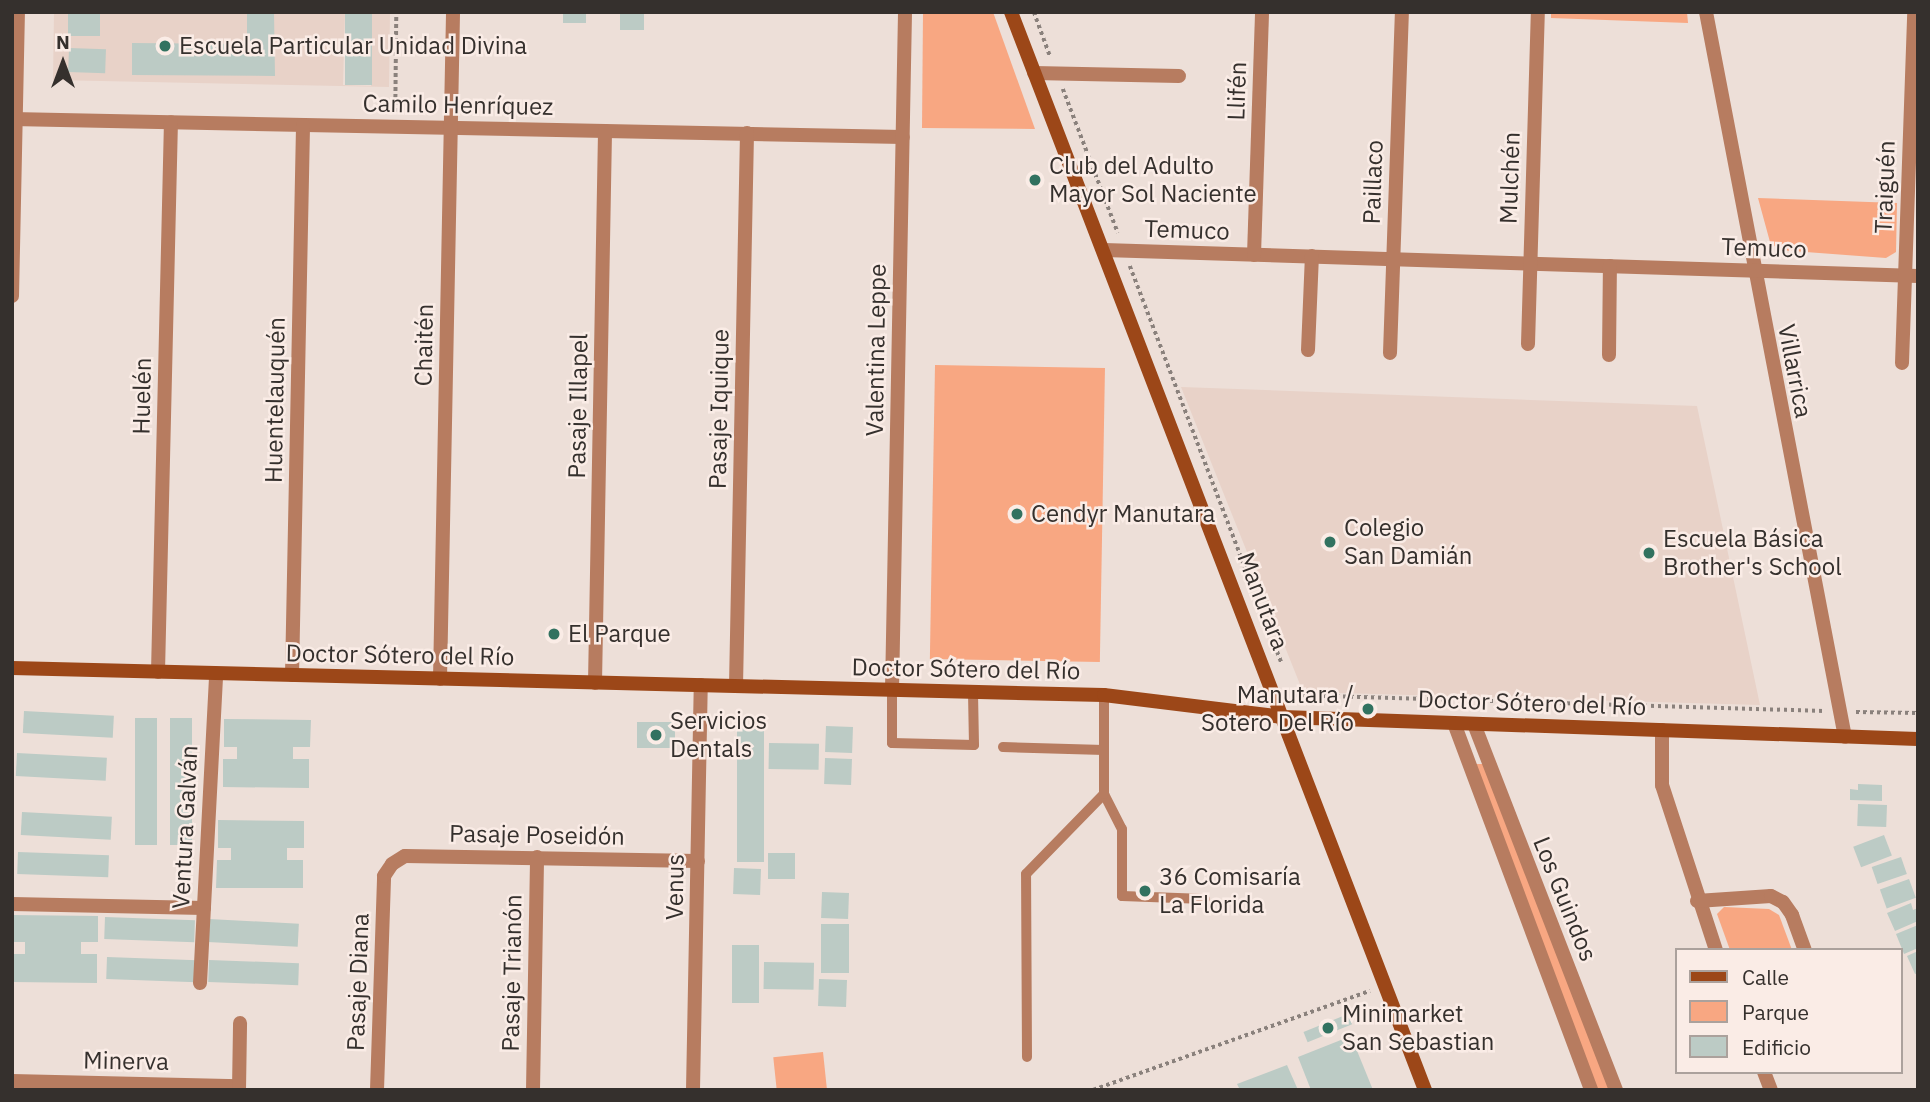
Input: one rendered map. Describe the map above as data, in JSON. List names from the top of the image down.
{
  "streets": {
    "main road": ["Manutara", "Doctor Sótero del Río"],
    "street": [
      "Llifén",
      "Camilo Henríquez",
      "Mulchén",
      "Paillaco",
      "Traiguén",
      "Temuco",
      "Chaitén",
      "Valentina Leppe",
      "Villarrica",
      "Huelén",
      "Huentelauquén",
      "Pasaje Illapel",
      "Pasaje Iquique",
      "Ventura Galván",
      "Pasaje Poseidón",
      "Venus",
      "Los Guindos",
      "Pasaje Trianón",
      "Pasaje Diana",
      "Minerva"
    ]
  },
  "crossings": [
    ["Llifén", "Temuco"],
    ["Camilo Henríquez", "Chaitén"],
    ["Camilo Henríquez", "Valentina Leppe"],
    ["Camilo Henríquez", "Huelén"],
    ["Camilo Henríquez", "Huentelauquén"],
    ["Camilo Henríquez", "Pasaje Illapel"],
    ["Camilo Henríquez", "Pasaje Iquique"],
    ["Mulchén", "Temuco"],
    ["Paillaco", "Temuco"],
    ["Traiguén", "Temuco"],
    ["Temuco", "Villarrica"],
    ["Temuco", "Manutara"],
    ["Chaitén", "Doctor Sótero del Río"],
    ["Valentina Leppe", "Doctor Sótero del Río"],
    ["Villarrica", "Doctor Sótero del Río"],
    ["Huelén", "Doctor Sótero del Río"],
    ["Huentelauquén", "Doctor Sótero del Río"],
    ["Pasaje Illapel", "Doctor Sótero del Río"],
    ["Pasaje Iquique", "Doctor Sótero del Río"],
    ["Manutara", "Doctor Sótero del Río"],
    ["Doctor Sótero del Río", "Ventura Galván"],
    ["Doctor Sótero del Río", "Venus"],
    ["Doctor Sótero del Río", "Los Guindos"],
    ["Pasaje Poseidón", "Venus"],
    ["Pasaje Poseidón", "Pasaje Trianón"],
    ["Pasaje Poseidón", "Pasaje Diana"]
  ],
  "places": [
    "Escuela Particular Unidad Divina",
    "Club del Adulto Mayor Sol Naciente",
    "Cendyr Manutara",
    "Colegio San Damián",
    "Escuela Básica Brother's School",
    "El Parque",
    "Manutara / Sotero Del Río",
    "Servicios Dentals",
    "36 Comisaría La Florida",
    "Minimarket San Sebastian"
  ],
  "legend": ["Calle", "Parque", "Edificio"],
  "north": "top"
}
